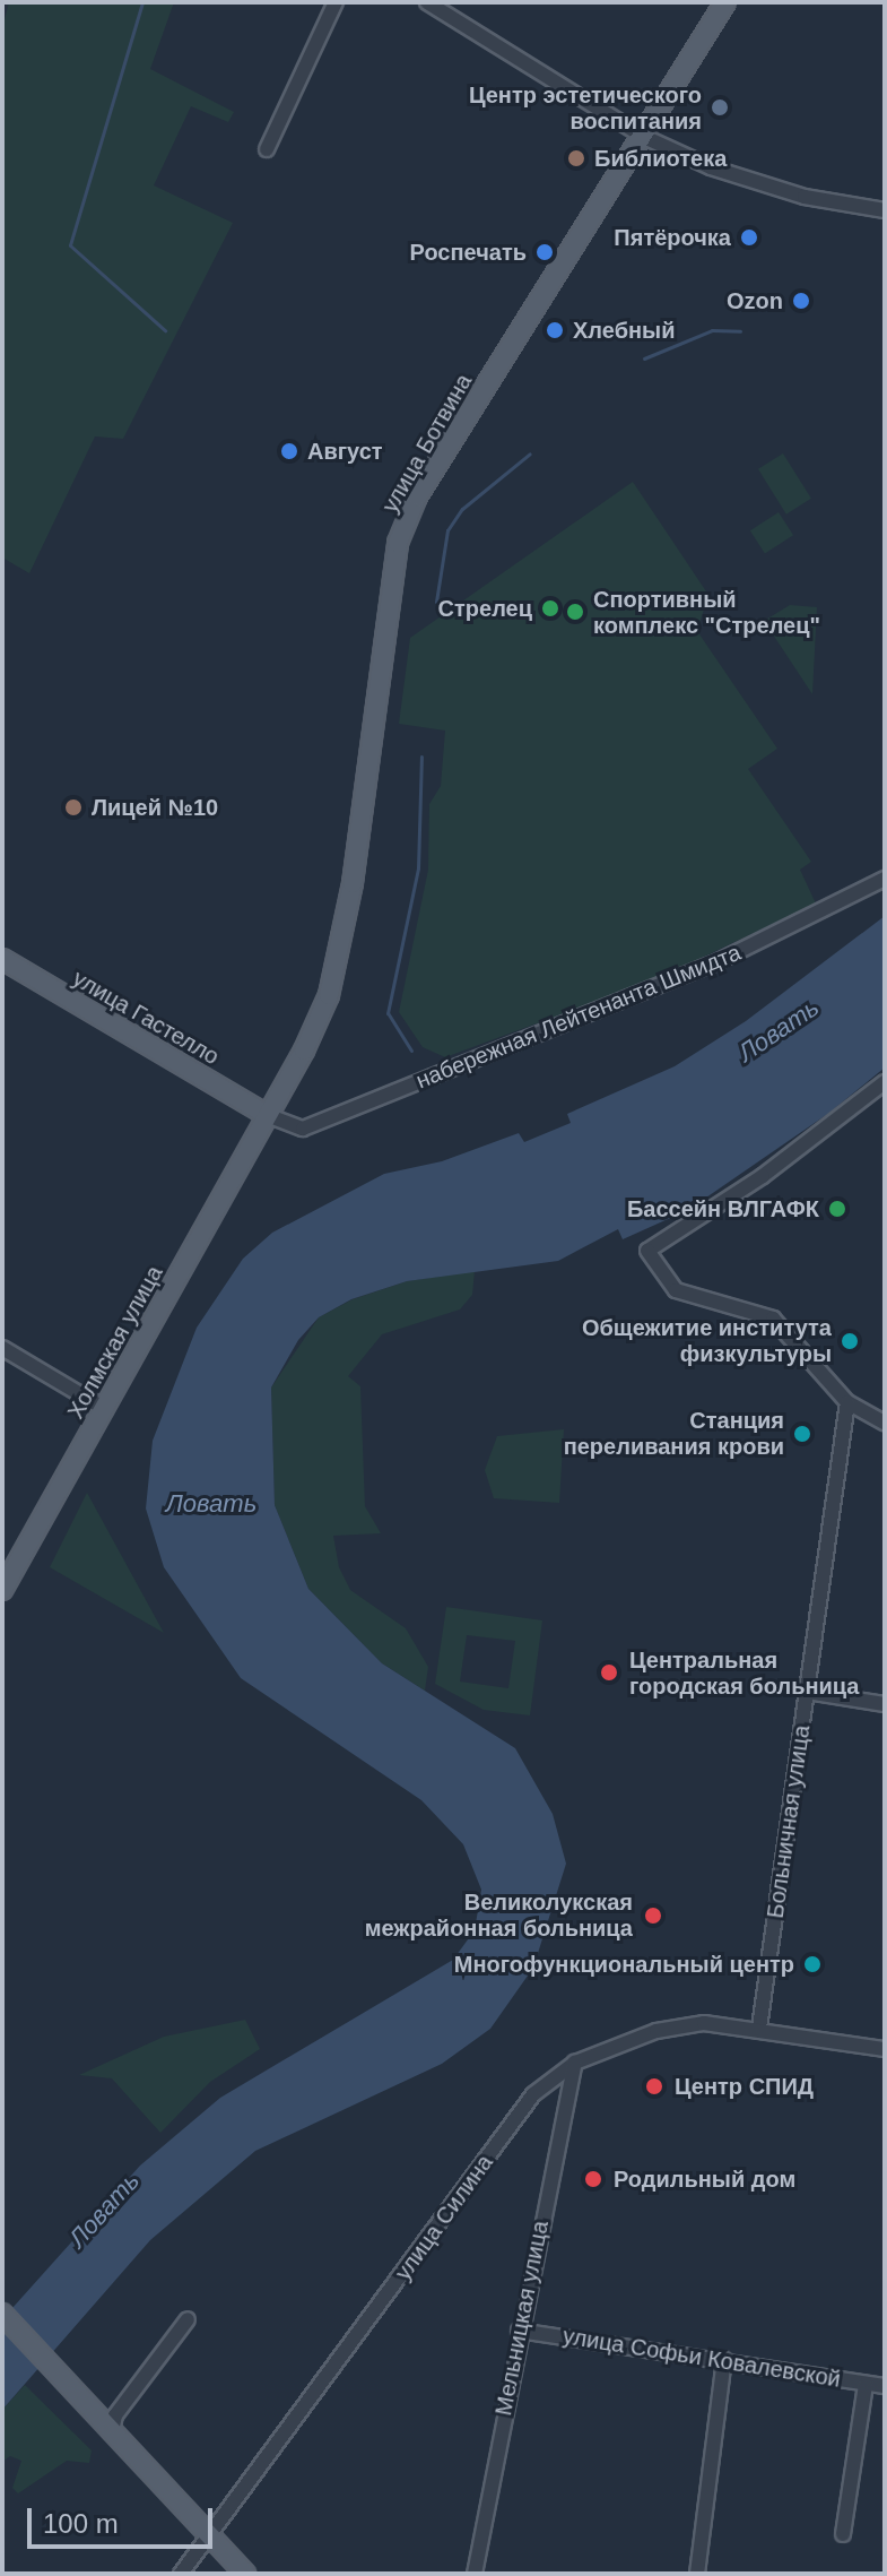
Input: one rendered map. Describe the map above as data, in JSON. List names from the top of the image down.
{
  "streets": {
    "main road": ["улица Ботвина", "улица Гастелло", "Холмская улица"],
    "street": [
      "набережная Лейтенанта Шмидта",
      "Больничная улица",
      "улица Силина",
      "Мельницкая улица",
      "улица Софьи Ковалевской"
    ]
  },
  "crossings": [
    ["улица Ботвина", "набережная Лейтенанта Шмидта"],
    ["улица Ботвина", "улица Гастелло"],
    ["улица Ботвина", "Холмская улица"],
    ["набережная Лейтенанта Шмидта", "улица Гастелло"],
    ["набережная Лейтенанта Шмидта", "Холмская улица"],
    ["улица Гастелло", "Холмская улица"],
    ["Больничная улица", "улица Силина"],
    ["улица Силина", "Мельницкая улица"],
    ["Мельницкая улица", "улица Софьи Ковалевской"]
  ],
  "water": ["Ловать"],
  "places": [
    "Центр эстетического воспитания",
    "Библиотека",
    "Пятёрочка",
    "Роспечать",
    "Ozon",
    "Хлебный",
    "Август",
    "Стрелец",
    "Спортивный комплекс \"Стрелец\"",
    "Лицей №10",
    "Бассейн ВЛГАФК",
    "Общежитие института физкультуры",
    "Станция переливания крови",
    "Центральная городская больница",
    "Великолукская межрайонная больница",
    "Многофункциональный центр",
    "Центр СПИД",
    "Родильный дом"
  ],
  "scale_bar": "100 m"
}
